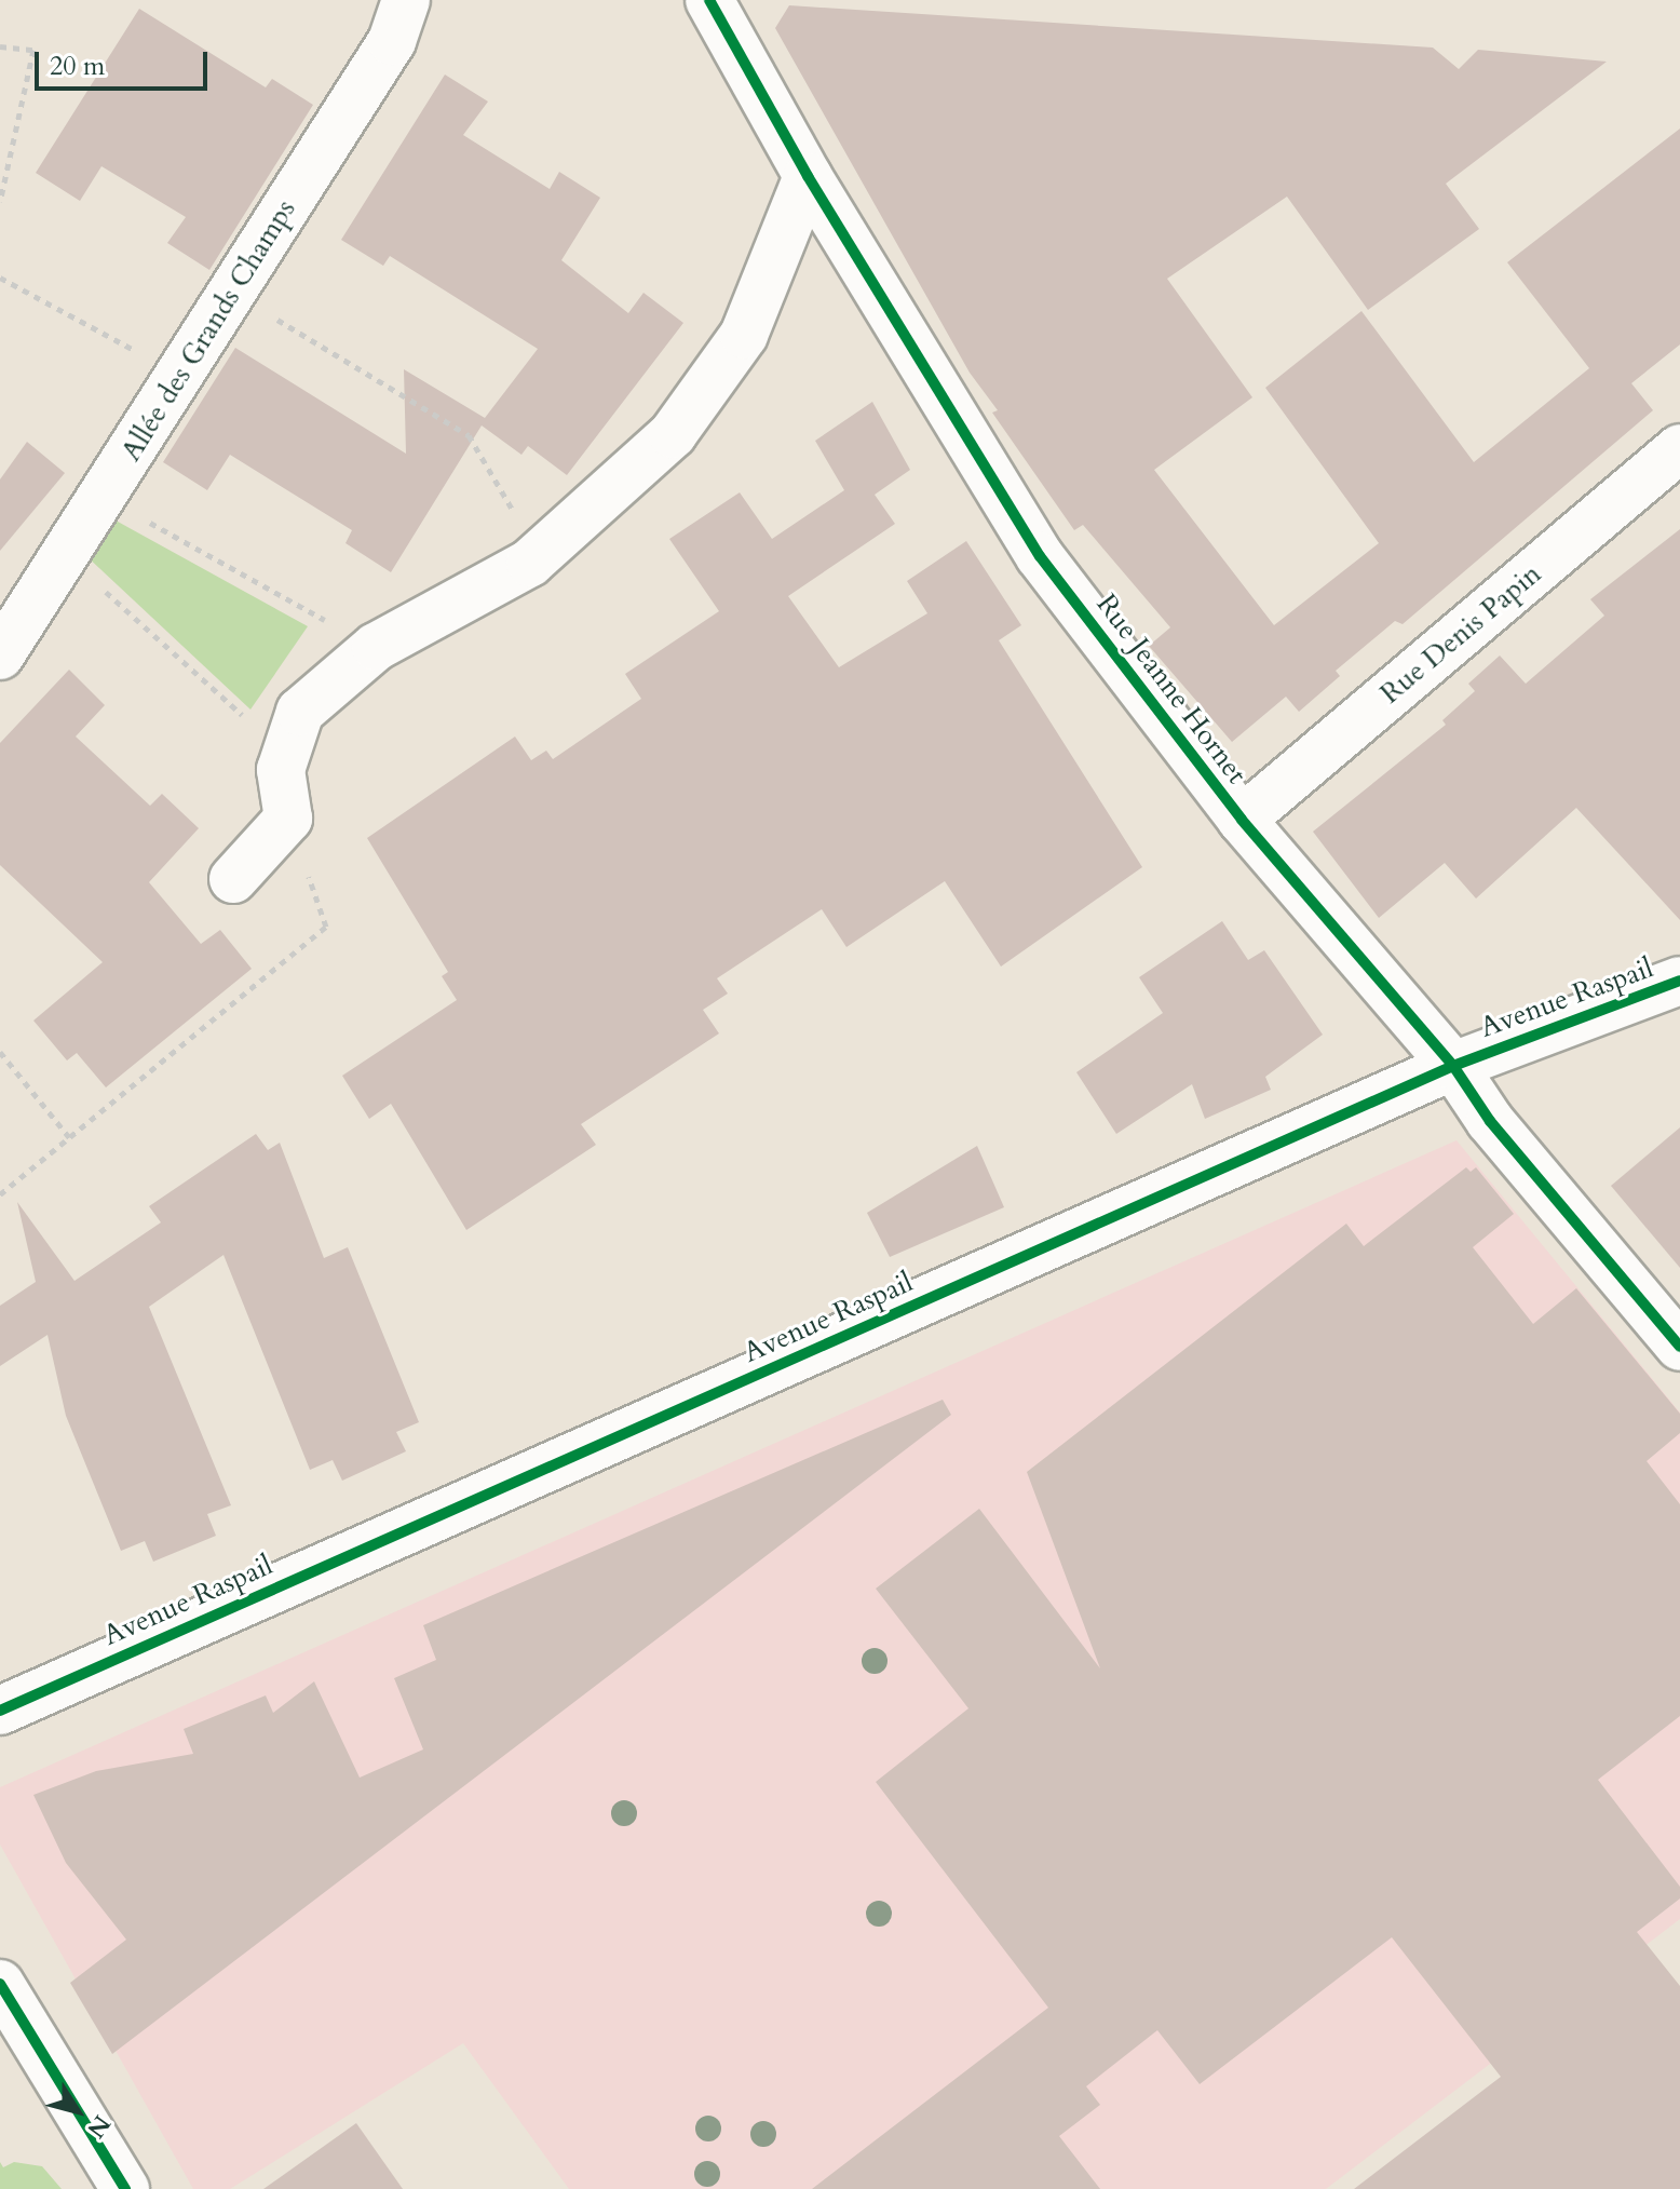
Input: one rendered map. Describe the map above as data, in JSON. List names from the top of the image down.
{
  "streets": {
    "street": [
      "Allée des Grands Champs",
      "Rue Denis Papin",
      "Rue Jeanne Hornet",
      "Avenue Raspail"
    ]
  },
  "crossings": [
    ["Rue Denis Papin", "Rue Jeanne Hornet"],
    ["Rue Jeanne Hornet", "Avenue Raspail"]
  ],
  "scale_bar": "20 m",
  "north": "bottom right"
}
